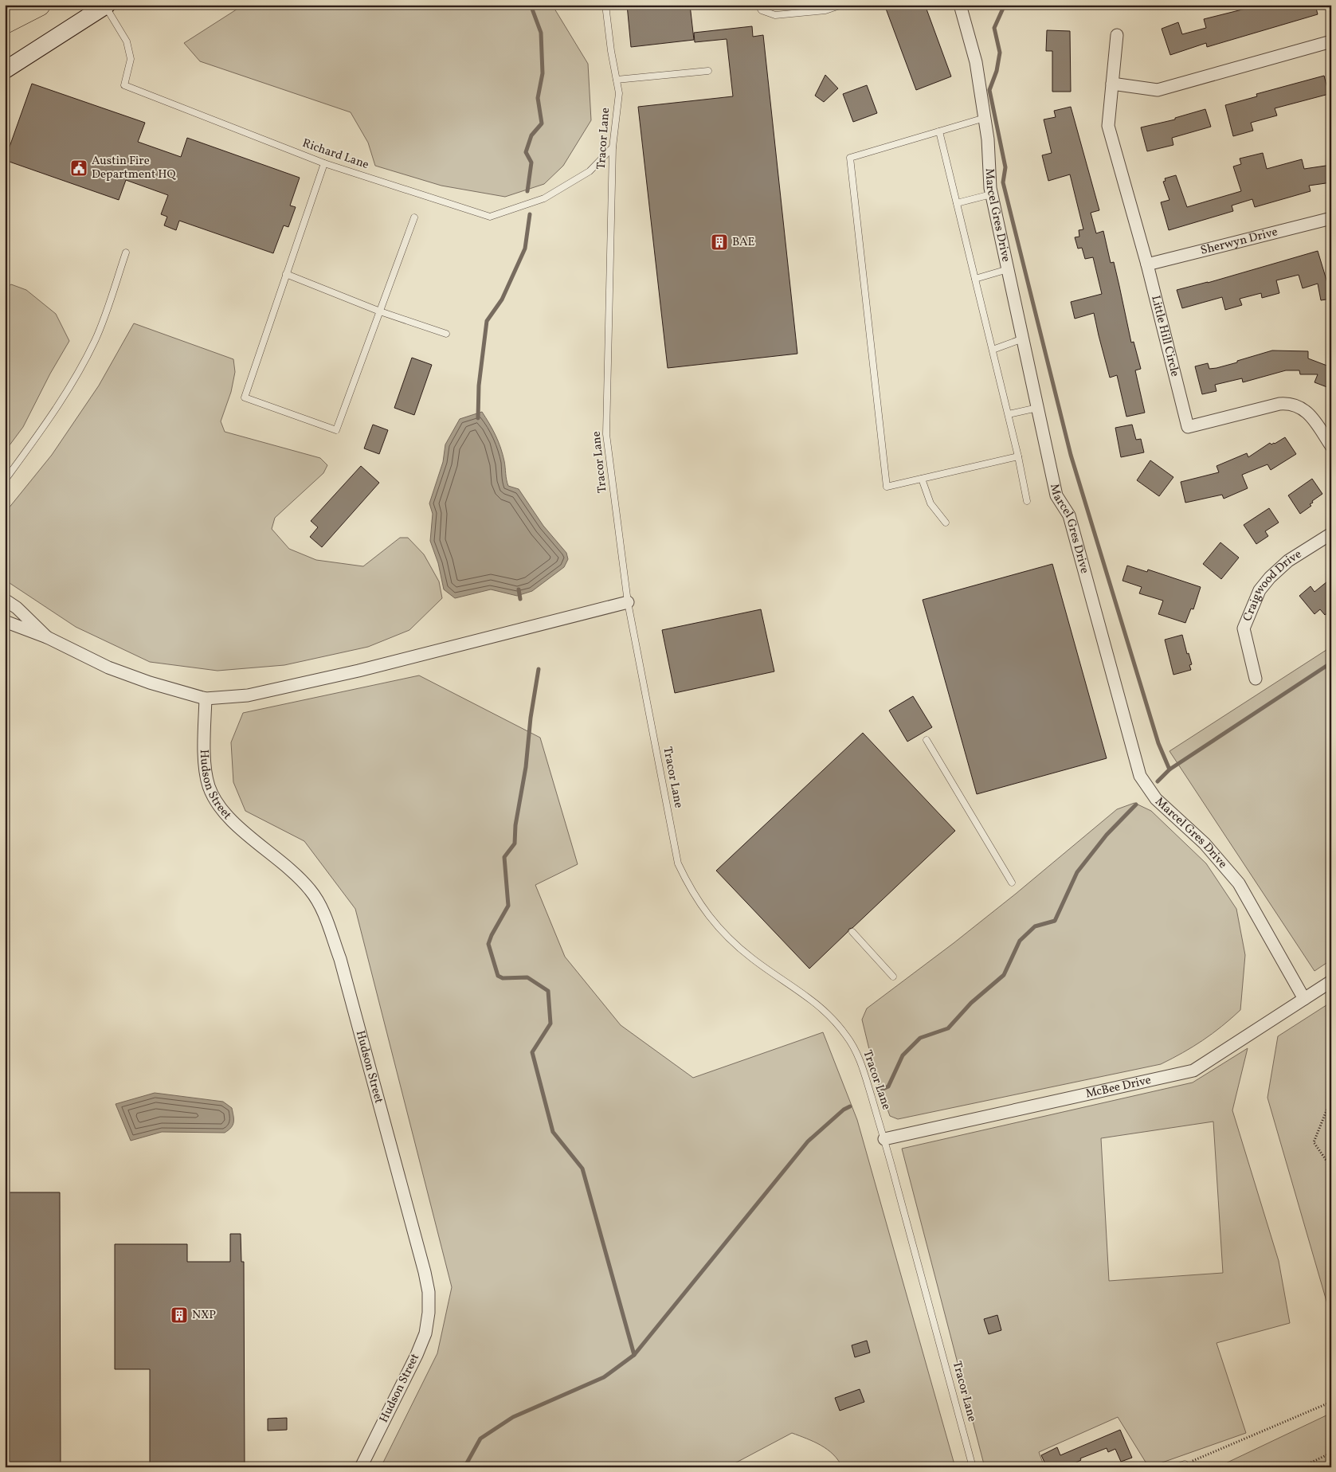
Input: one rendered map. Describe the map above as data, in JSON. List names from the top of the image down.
{
  "streets": {
    "street": [
      "Marcel Gres Drive",
      "Sherwyn Drive",
      "Little Hill Circle",
      "Craigwood Drive",
      "Hudson Street",
      "McBee Drive"
    ],
    "lane": ["Tracor Lane", "Richard Lane"]
  },
  "crossings": [
    ["Tracor Lane", "Richard Lane"],
    ["Tracor Lane", "McBee Drive"],
    ["Marcel Gres Drive", "McBee Drive"],
    ["Sherwyn Drive", "Little Hill Circle"]
  ],
  "places": {
    "public building": ["Austin Fire Department HQ"],
    "building": ["BAE", "NXP"]
  }
}
